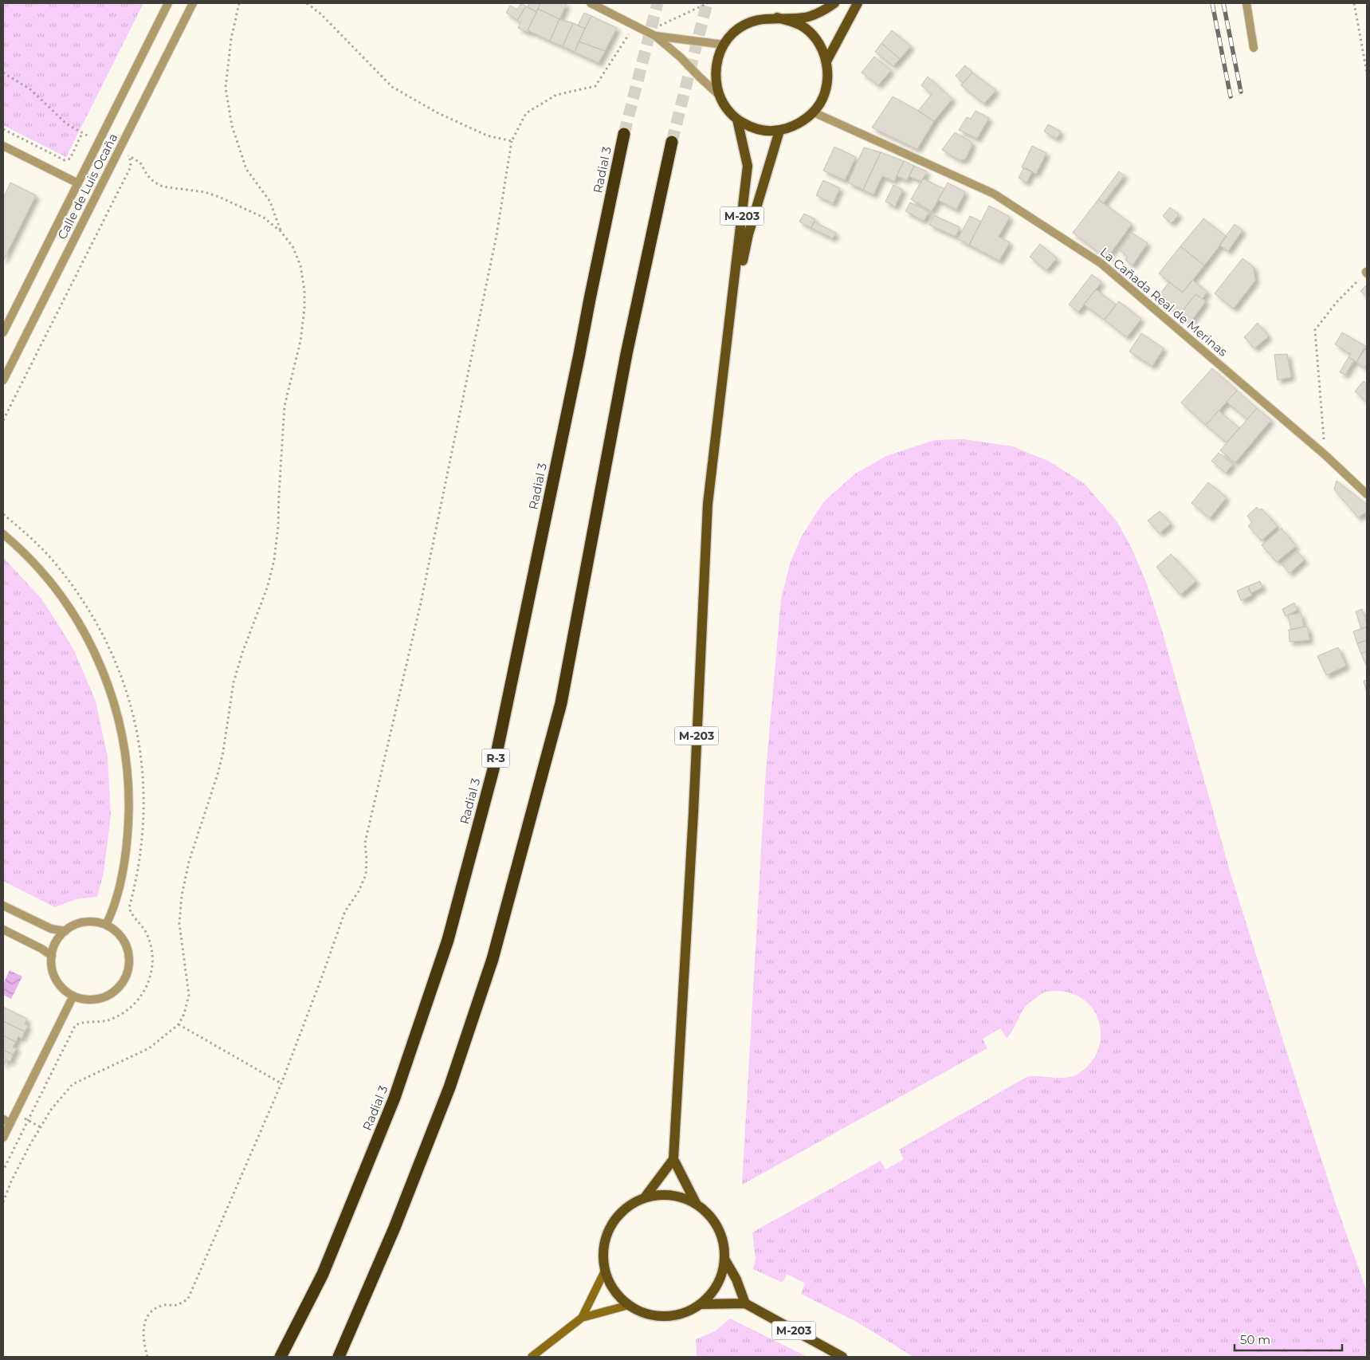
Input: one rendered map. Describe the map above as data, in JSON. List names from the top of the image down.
{
  "streets": {
    "highway": ["Radial 3", "R-3"],
    "main road": ["M-203"],
    "street": ["Calle de Luis Ocaña", "La Cañada Real de Merinas"]
  },
  "crossings": [
    ["M-203", "La Cañada Real de Merinas"]
  ],
  "scale_bar": "50 m"
}
